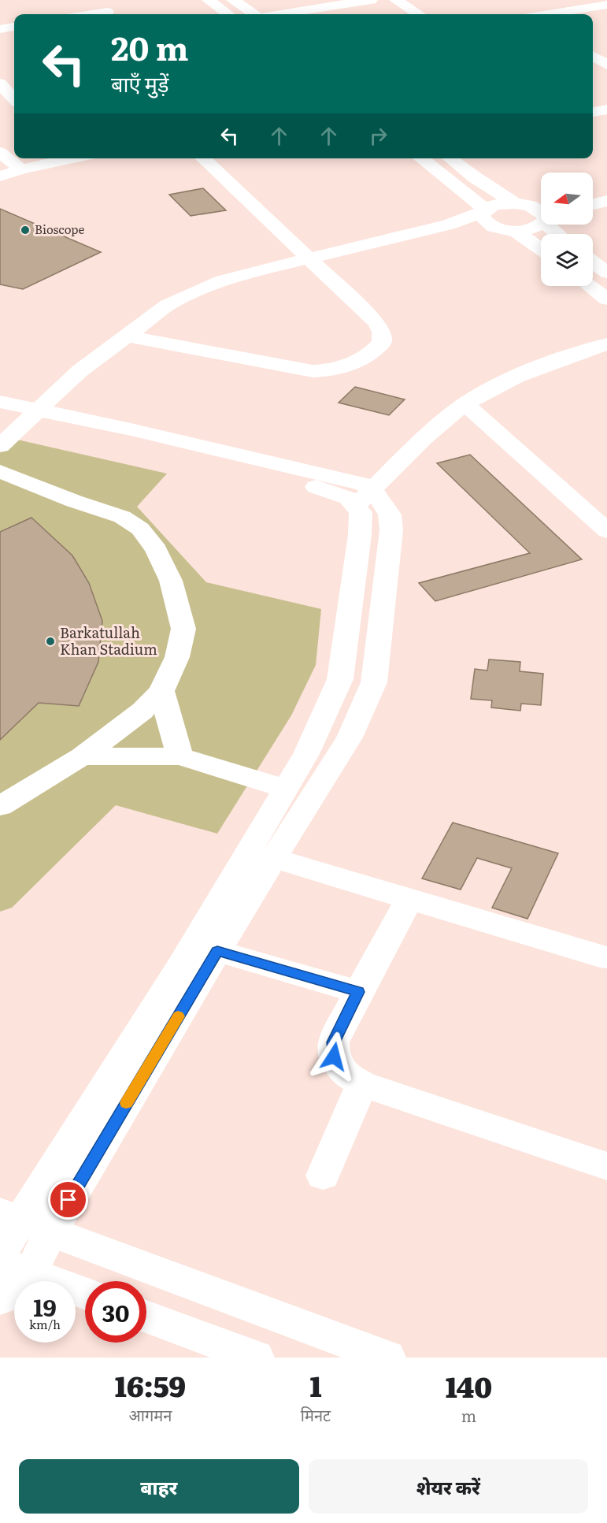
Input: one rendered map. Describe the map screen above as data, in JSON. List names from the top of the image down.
{
  "places": ["Bioscope", "Barkatullah Khan Stadium"],
  "north": "left",
  "page": {
    "turn": ["20 m", "बाएँ मुड़ें"],
    "speed": "19 km/h",
    "limit": "30",
    "eta": [
      "16:59",
      "आगमन",
      "1",
      "मिनट",
      "140",
      "m"
    ],
    "buttons": ["बाहर", "शेयर करें"]
  }
}
